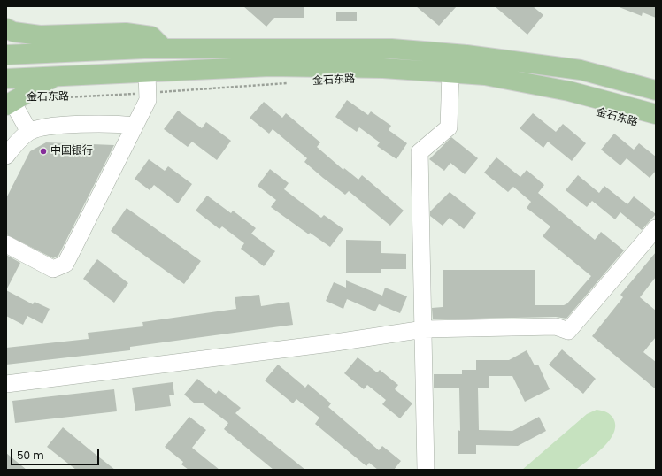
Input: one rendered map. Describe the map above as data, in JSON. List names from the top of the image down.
{
  "streets": {
    "main road": ["金石东路"]
  },
  "places": ["中国银行"],
  "scale_bar": "50 m"
}
